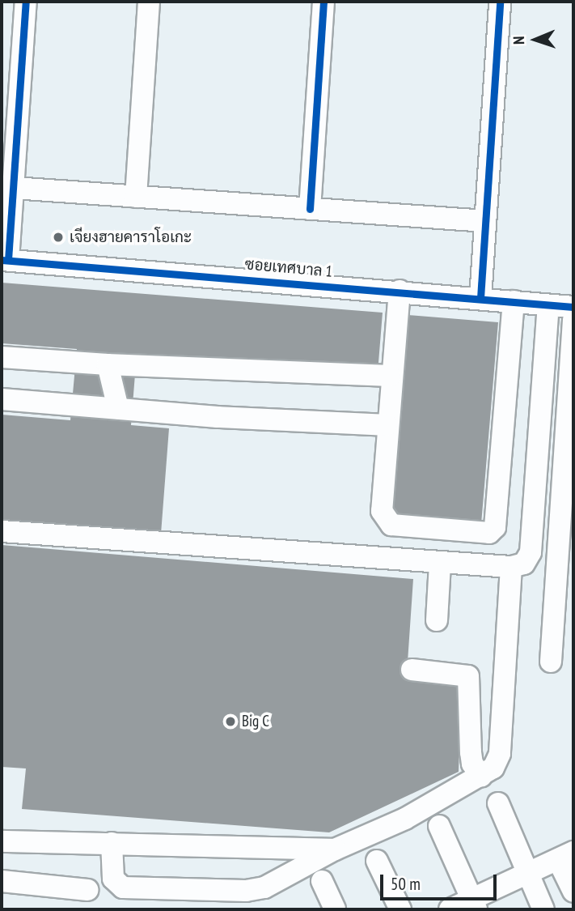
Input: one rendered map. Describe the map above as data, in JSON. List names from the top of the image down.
{
  "streets": {
    "street": ["ซอยเทศบาล 1"]
  },
  "places": ["เจียงฮายคาราโอเกะ", "Big C"],
  "scale_bar": "50 m",
  "north": "left"
}
